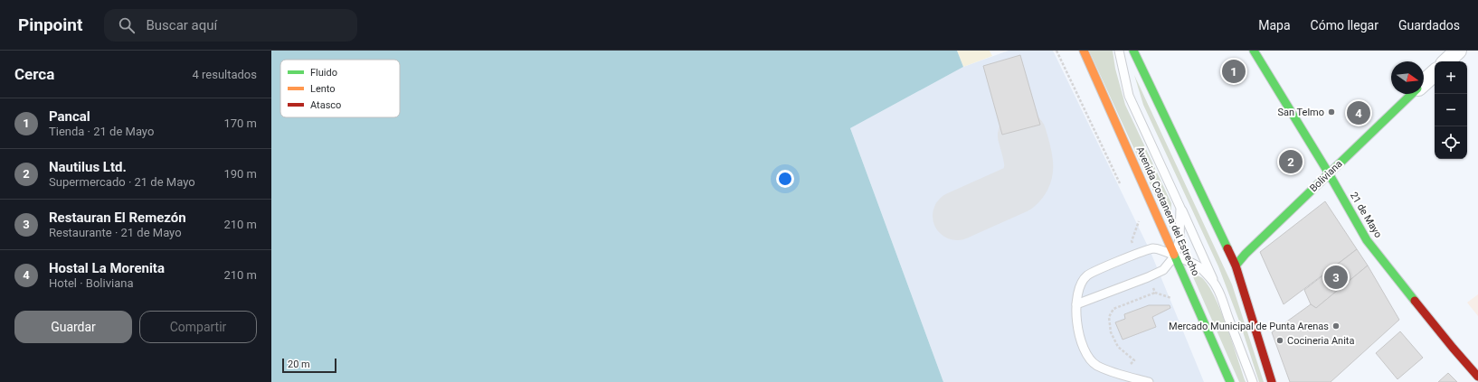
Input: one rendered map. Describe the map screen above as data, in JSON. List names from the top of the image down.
{
  "streets": {
    "main road": ["Boliviana", "Avenida Costanera del Estrecho", "21 de Mayo"]
  },
  "crossings": [
    ["Boliviana", "21 de Mayo"]
  ],
  "places": ["San Telmo", "Mercado Municipal de Punta Arenas", "Cocineria Anita"],
  "legend": ["Fluido", "Lento", "Atasco"],
  "scale_bar": "20 m",
  "north": "right",
  "page": {
    "header": "Pinpoint",
    "search": "Buscar aquí",
    "nav": ["Mapa", "Cómo llegar", "Guardados"],
    "heading": ["Cerca", "4 resultados"],
    "pins": [
      "1",
      "4",
      "2",
      "3"
    ],
    "map_buttons": ["+", "−"],
    "list": [
      {
        "mark": "1",
        "name": "Pancal",
        "note": "Tienda · 21 de Mayo",
        "value": "170 m"
      },
      {
        "mark": "2",
        "name": "Nautilus Ltd.",
        "note": "Supermercado · 21 de Mayo",
        "value": "190 m"
      },
      {
        "mark": "3",
        "name": "Restauran El Remezón",
        "note": "Restaurante · 21 de Mayo",
        "value": "210 m"
      },
      {
        "mark": "4",
        "name": "Hostal La Morenita",
        "note": "Hotel · Boliviana",
        "value": "210 m"
      }
    ],
    "buttons": ["Guardar", "Compartir"],
    "scale": "20 m"
  }
}
